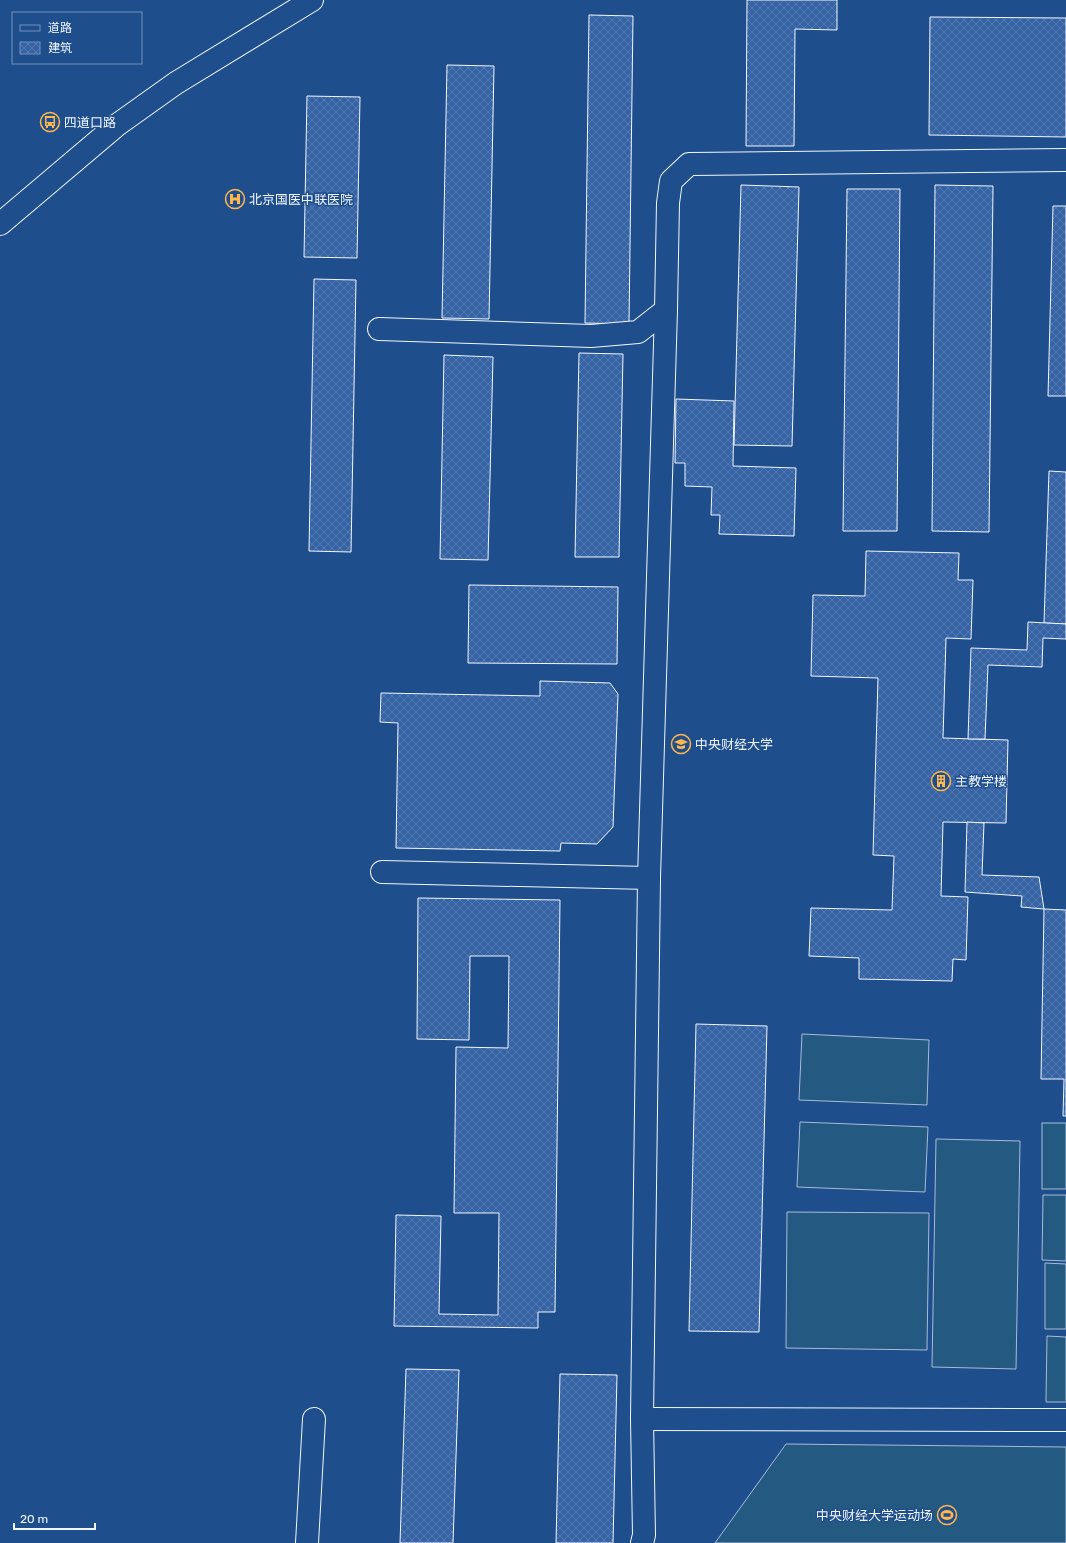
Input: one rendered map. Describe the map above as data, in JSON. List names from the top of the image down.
{
  "places": {
    "bus stop": ["四道口路"],
    "hospital": ["北京国医中联医院"],
    "school or university": ["中央财经大学"],
    "building": ["主教学楼"],
    "sports": ["中央财经大学运动场"]
  },
  "legend": ["道路", "建筑"],
  "scale_bar": "20 m"
}
